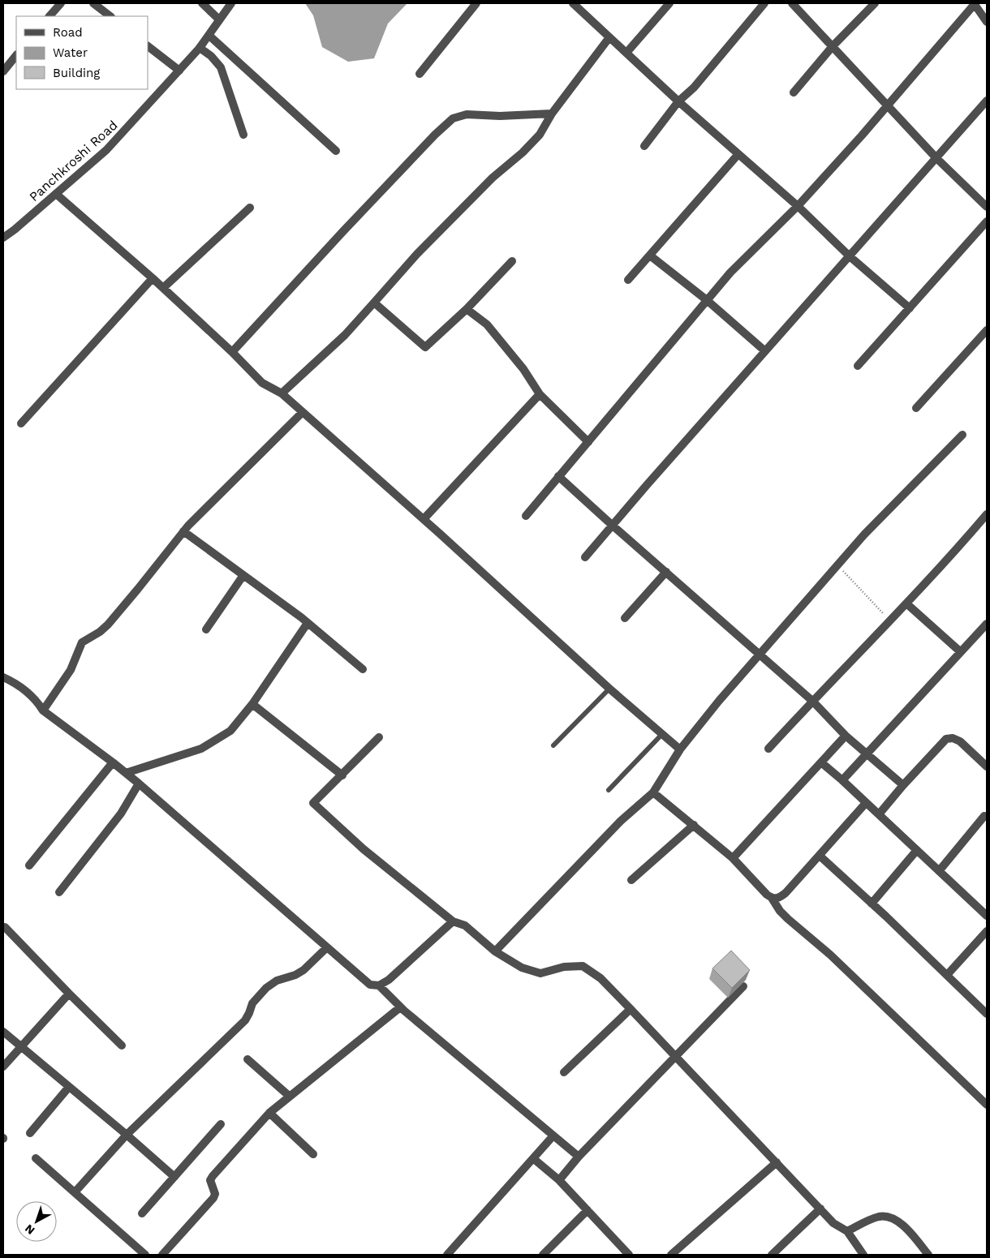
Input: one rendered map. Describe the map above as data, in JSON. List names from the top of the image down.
{
  "streets": {
    "street": ["Panchkroshi Road"]
  },
  "legend": ["Road", "Water", "Building"],
  "north": "bottom left"
}
